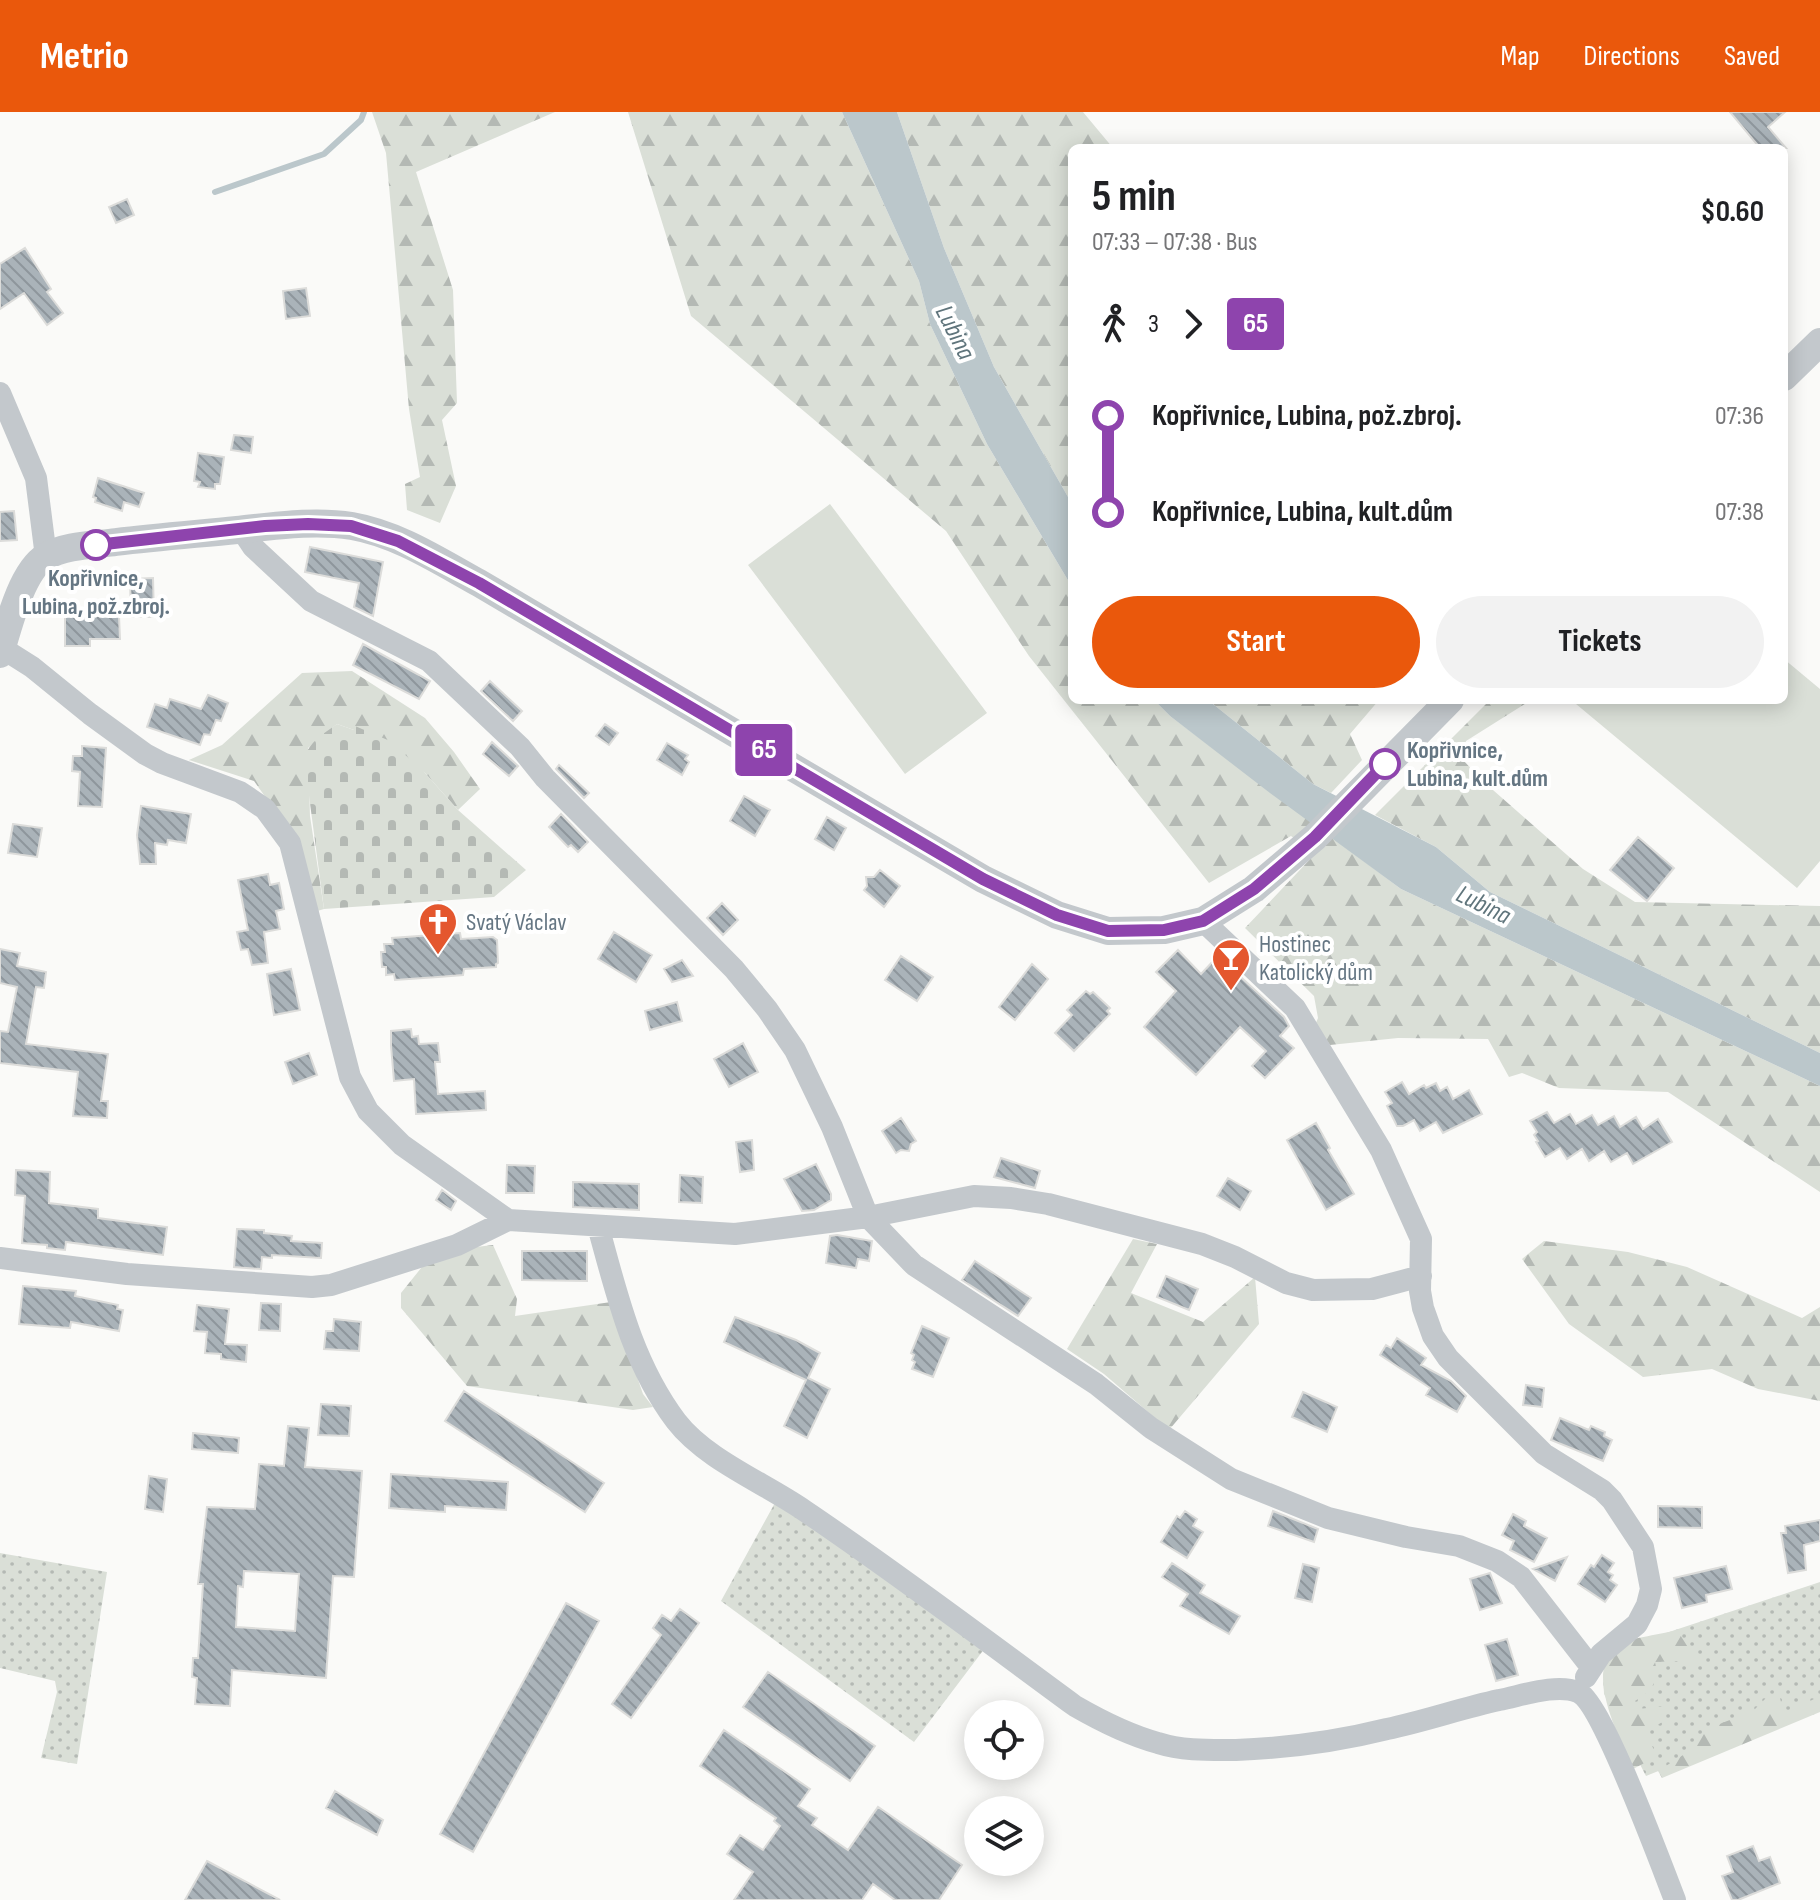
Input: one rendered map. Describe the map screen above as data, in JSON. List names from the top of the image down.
{
  "water": ["Lubina"],
  "places": {
    "other": ["Kopřivnice, Lubina, pož.zbroj.", "Kopřivnice, Lubina, kult.dům"],
    "church": ["Svatý Václav"],
    "bar": ["Hostinec Katolický dům"]
  },
  "lines": ["bus line 65"],
  "page": {
    "header": "Metrio",
    "nav": ["Map", "Directions", "Saved"],
    "on_map": "65",
    "heading": ["5 min", "07:33 – 07:38 · Bus", "$0.60"],
    "legs": ["3", "65"],
    "list": [
      {
        "name": "Kopřivnice, Lubina, pož.zbroj.",
        "value": "07:36"
      },
      {
        "name": "Kopřivnice, Lubina, kult.dům",
        "value": "07:38"
      }
    ],
    "buttons": ["Start", "Tickets"]
  }
}
